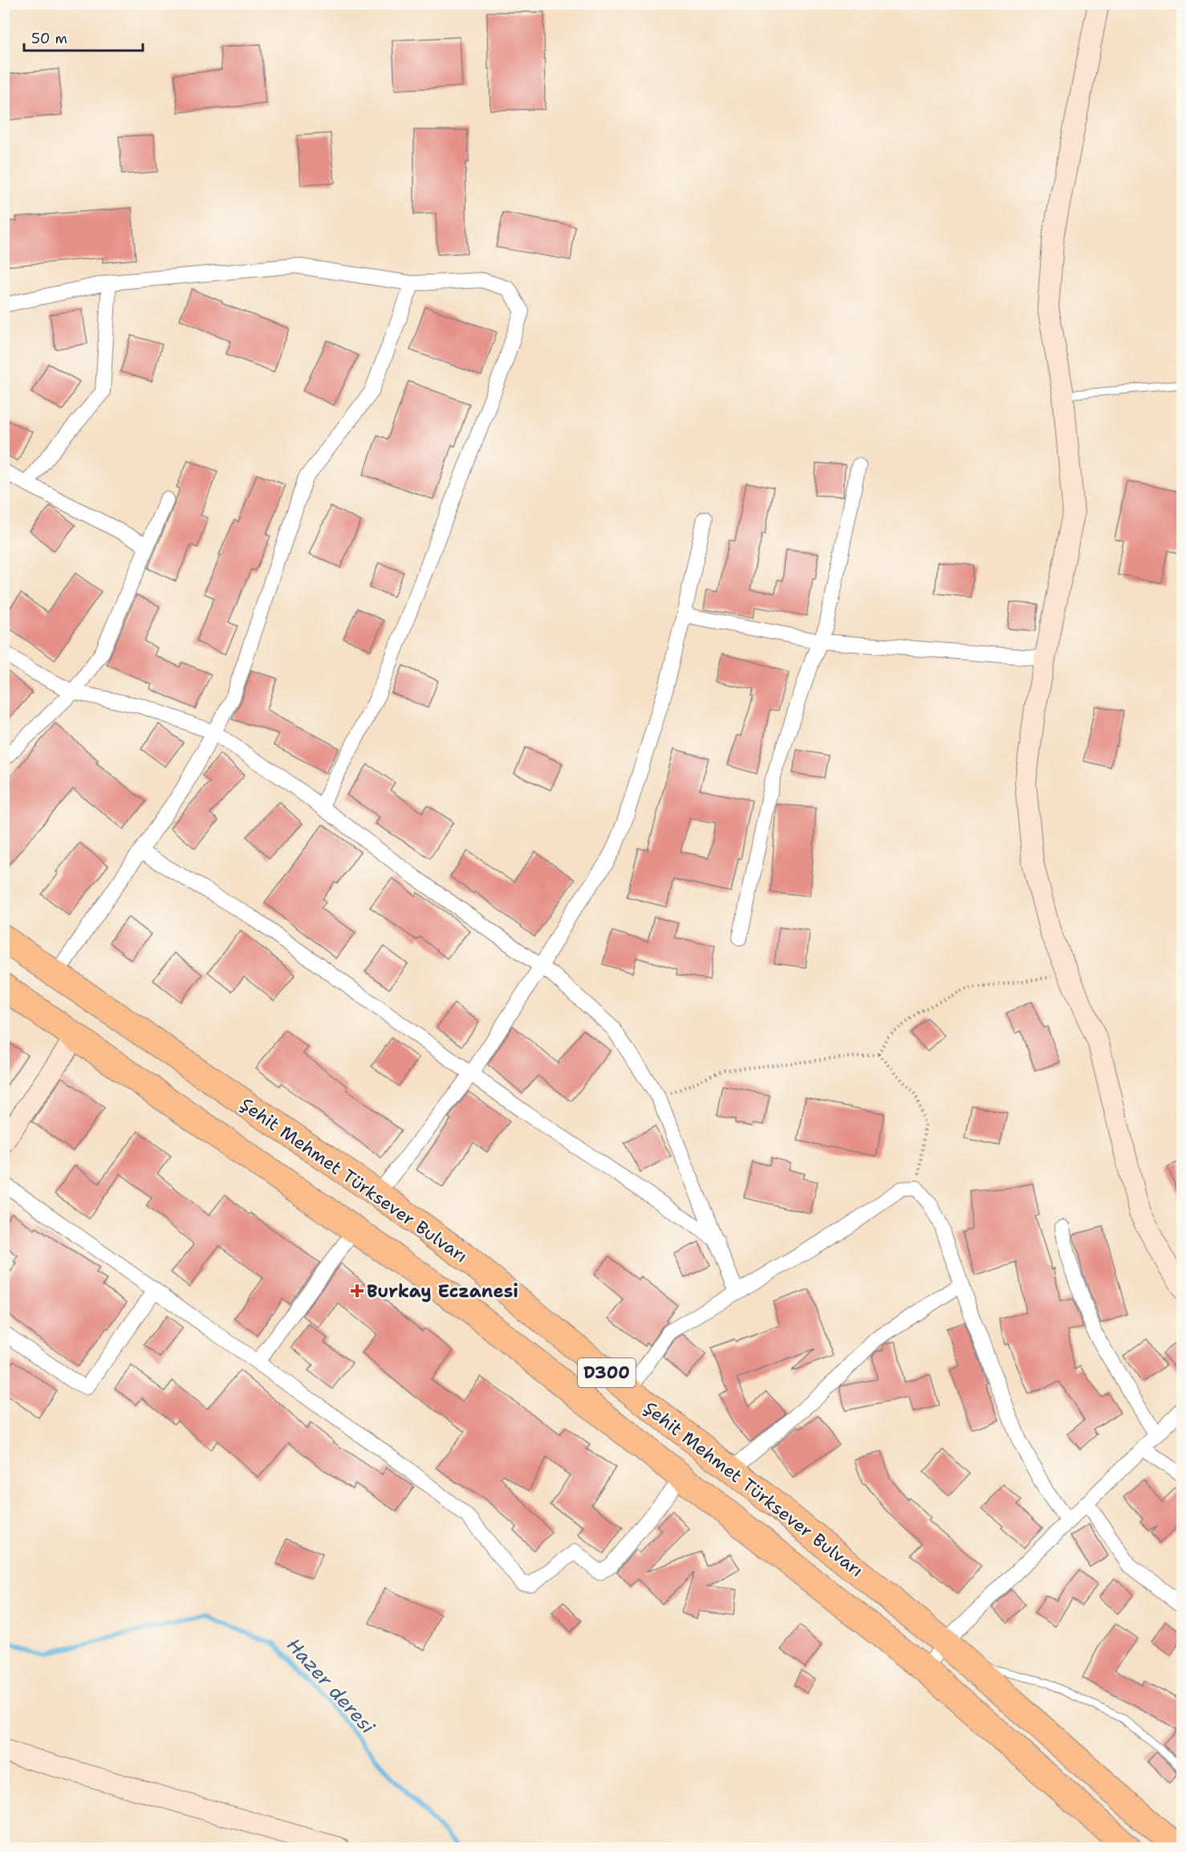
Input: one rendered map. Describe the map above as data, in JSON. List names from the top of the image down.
{
  "streets": {
    "highway": ["Şehit Mehmet Türksever Bulvarı", "D300"]
  },
  "water": ["Hazer deresi"],
  "places": {
    "health": ["Burkay Eczanesi"]
  },
  "scale_bar": "50 m"
}
